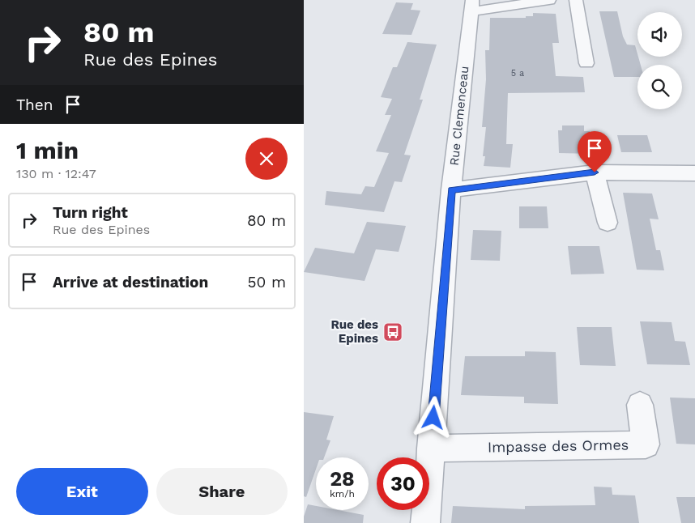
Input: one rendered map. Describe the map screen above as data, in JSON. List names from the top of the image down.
{
  "streets": {
    "street": ["Rue Clemenceau", "Impasse des Ormes"]
  },
  "crossings": [
    ["Rue Clemenceau", "Impasse des Ormes"]
  ],
  "places": {
    "bus stop": ["Rue des Epines"]
  },
  "house_numbers": ["5 a"],
  "page": {
    "turn": ["80 m", "Rue des Epines"],
    "then": "Then",
    "heading": ["1 min", "130 m · 12:47"],
    "list": [
      {
        "name": "Turn right",
        "note": "Rue des Epines",
        "value": "80 m"
      },
      {
        "name": "Arrive at destination",
        "value": "50 m"
      }
    ],
    "speed": "28 km/h",
    "limit": "30",
    "buttons": ["Exit", "Share"]
  }
}
